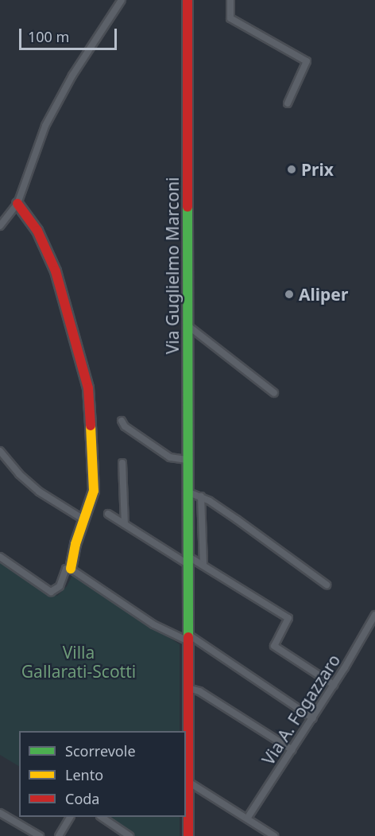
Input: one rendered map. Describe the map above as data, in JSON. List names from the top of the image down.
{
  "streets": {
    "street": ["Via Guglielmo Marconi", "Via A. Fogazzaro"]
  },
  "parks": ["Villa Gallarati-Scotti"],
  "places": ["Prix", "Aliper"],
  "legend": ["Scorrevole", "Lento", "Coda"],
  "scale_bar": "100 m"
}
